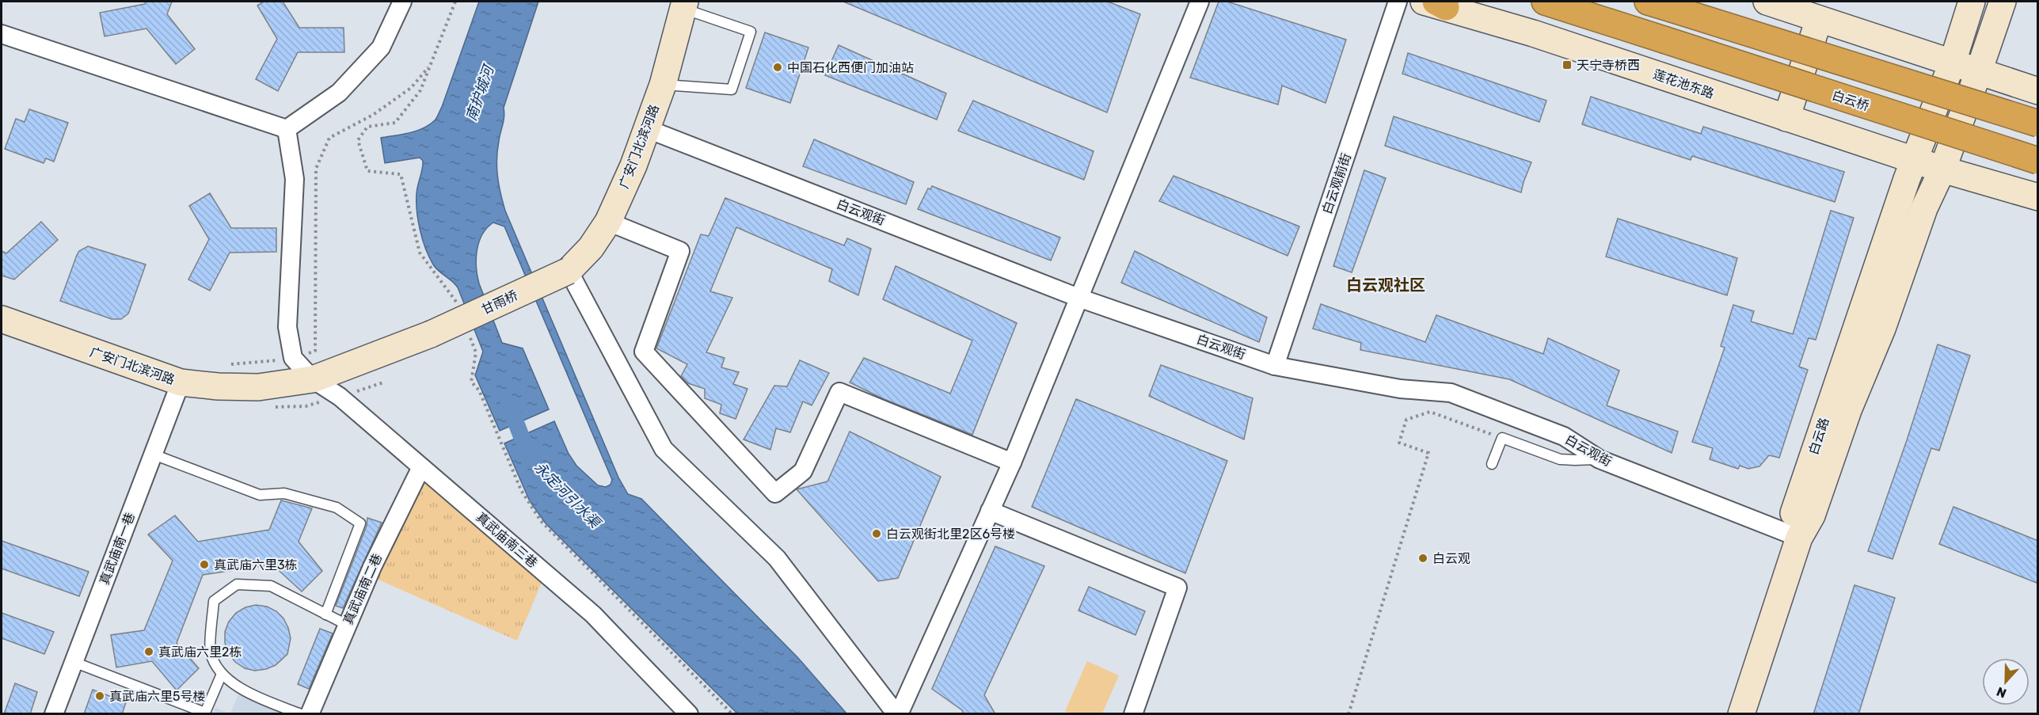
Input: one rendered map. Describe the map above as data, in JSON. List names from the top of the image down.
{
  "streets": {
    "highway": ["白云桥"],
    "street": [
      "莲花池东路",
      "广安门北滨河路",
      "白云观前街",
      "白云观街",
      "甘雨桥",
      "白云路",
      "真武庙南三巷",
      "真武庙南一巷",
      "真武庙南二巷"
    ]
  },
  "crossings": [
    ["莲花池东路", "白云路"],
    ["广安门北滨河路", "白云观街"],
    ["广安门北滨河路", "甘雨桥"],
    ["广安门北滨河路", "真武庙南三巷"],
    ["广安门北滨河路", "真武庙南一巷"],
    ["白云观前街", "白云观街"],
    ["白云观街", "白云路"],
    ["真武庙南三巷", "真武庙南二巷"]
  ],
  "districts": ["白云观社区"],
  "water": ["南护城河", "永定河引水渠"],
  "places": {
    "transit": ["天宁寺桥西"],
    "other": [
      "中国石化西便门加油站",
      "白云观街北里2区6号楼",
      "白云观",
      "真武庙六里3栋",
      "真武庙六里2栋",
      "真武庙六里5号楼"
    ]
  },
  "north": "bottom"
}
